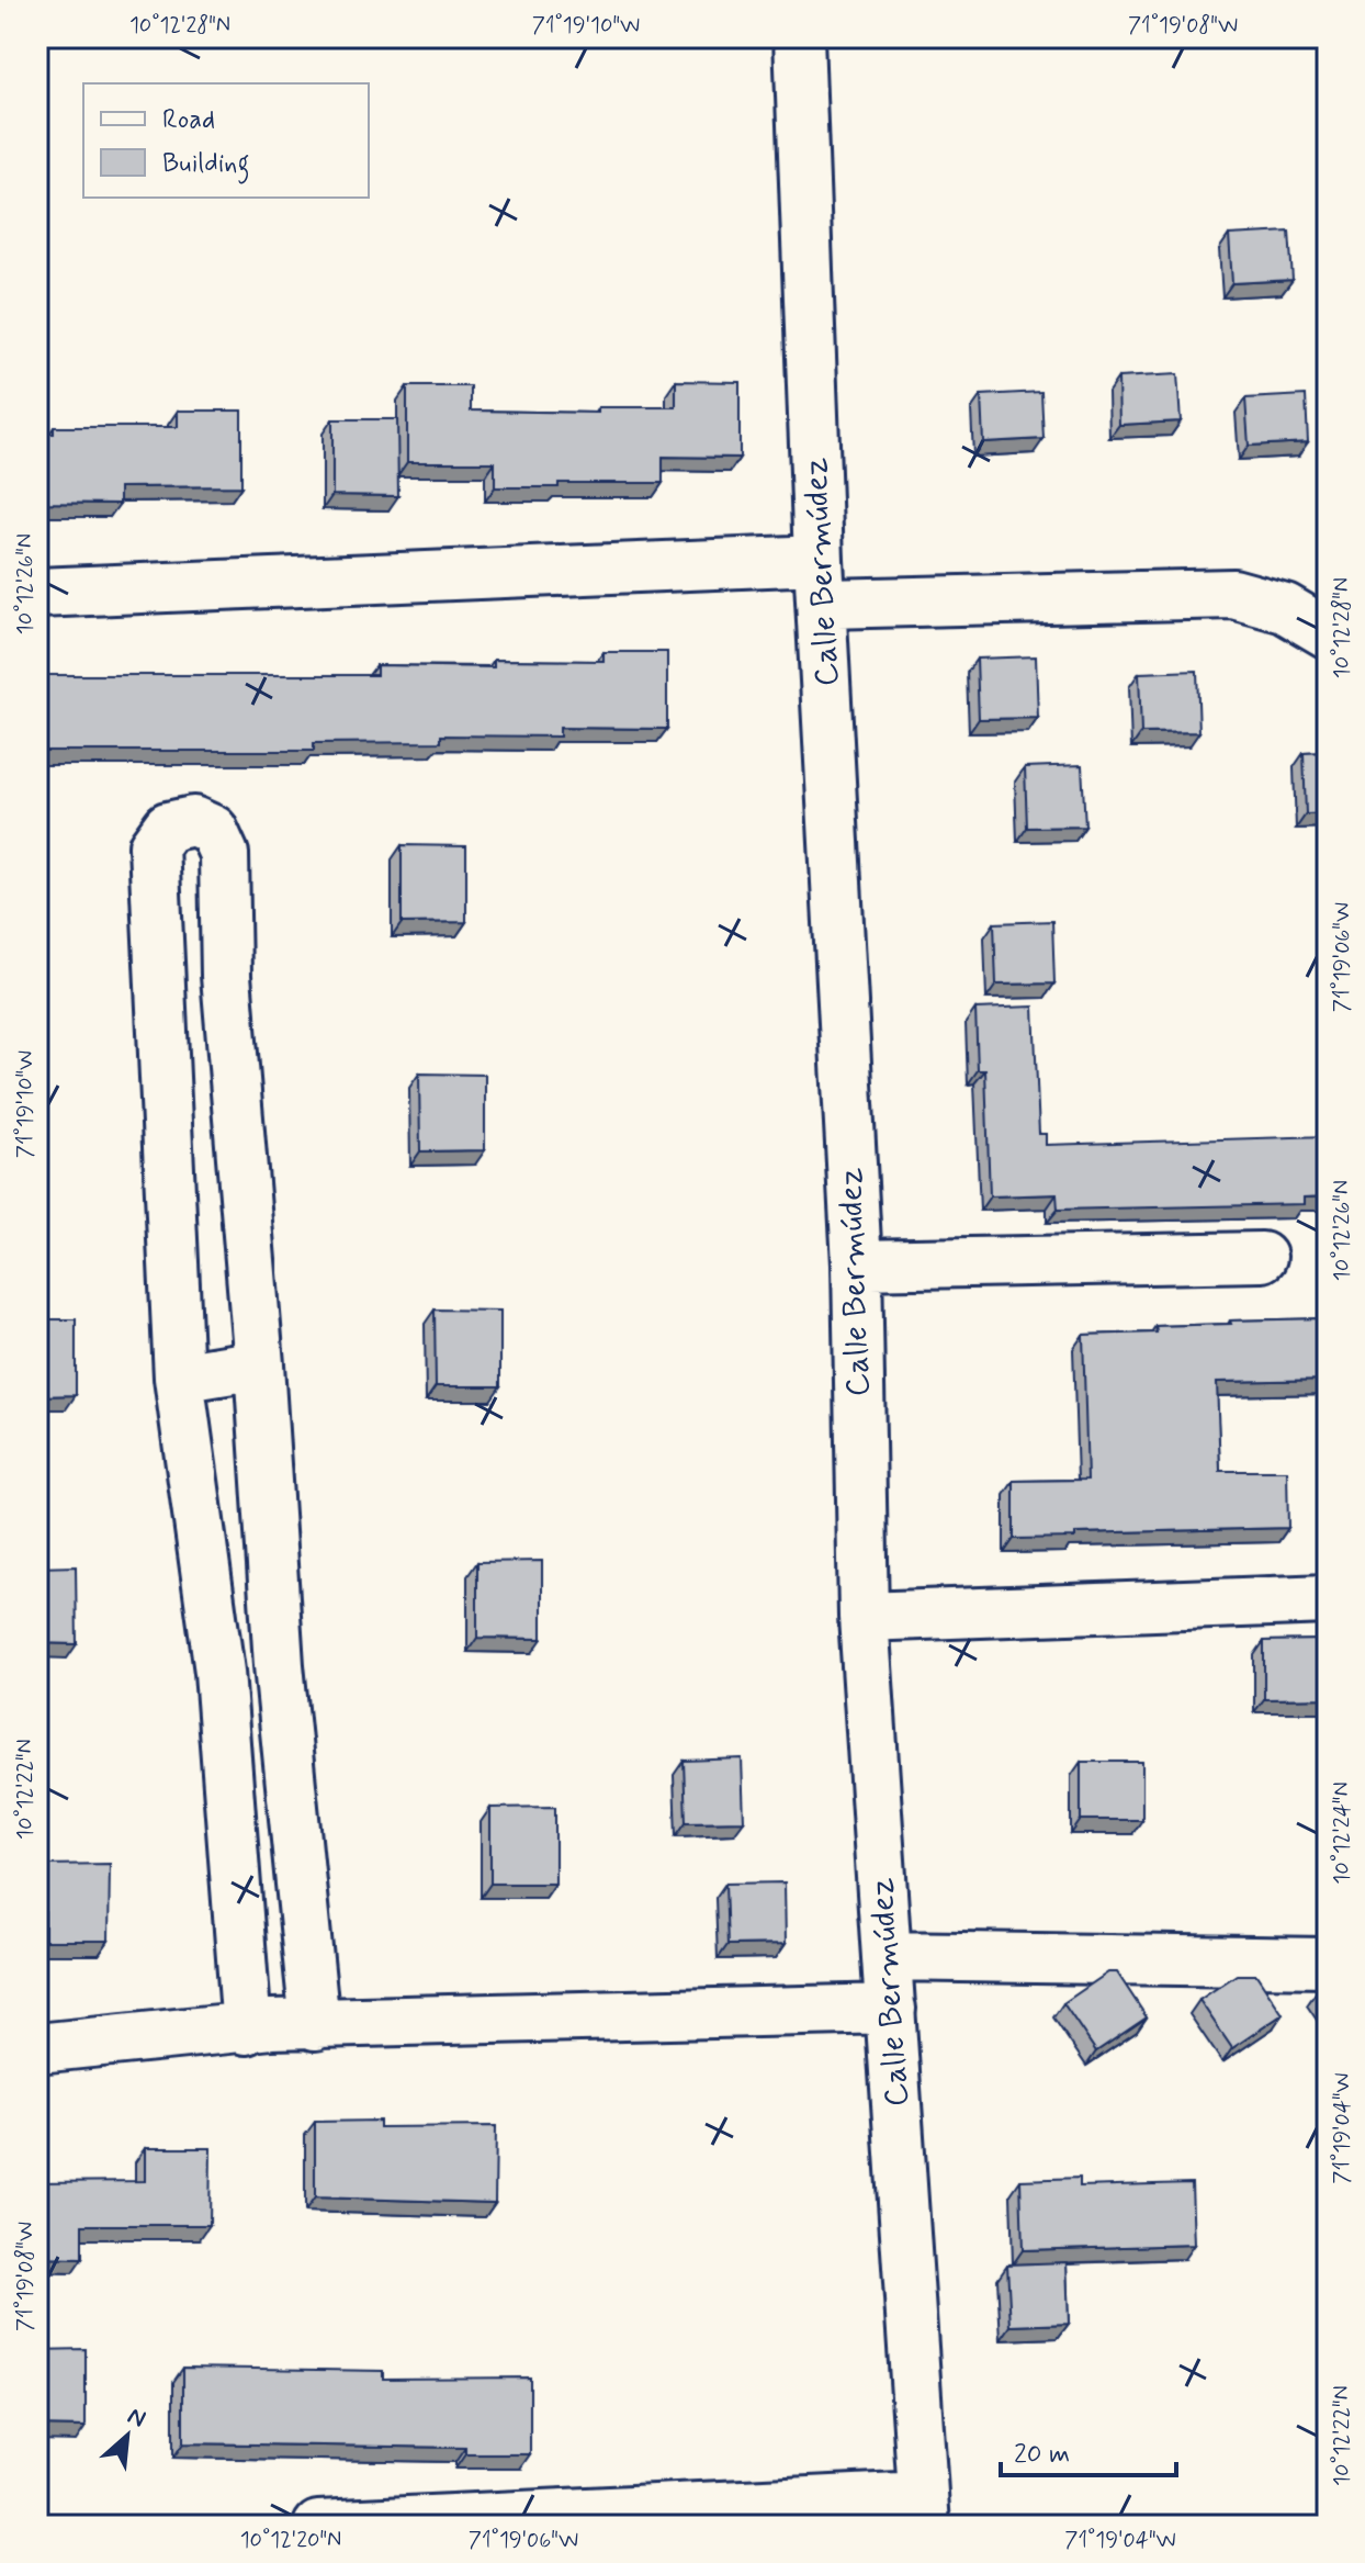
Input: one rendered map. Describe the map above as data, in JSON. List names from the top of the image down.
{
  "streets": {
    "street": ["Calle Bermúdez"]
  },
  "legend": ["Road", "Building"],
  "scale_bar": "20 m",
  "north": "top right",
  "coordinates": [
    "10°12'28\"N",
    "71°19'10\"W",
    "71°19'08\"W",
    "10°12'26\"N",
    "71°19'06\"W",
    "10°12'22\"N",
    "10°12'24\"N",
    "71°19'04\"W",
    "10°12'20\"N"
  ]
}
